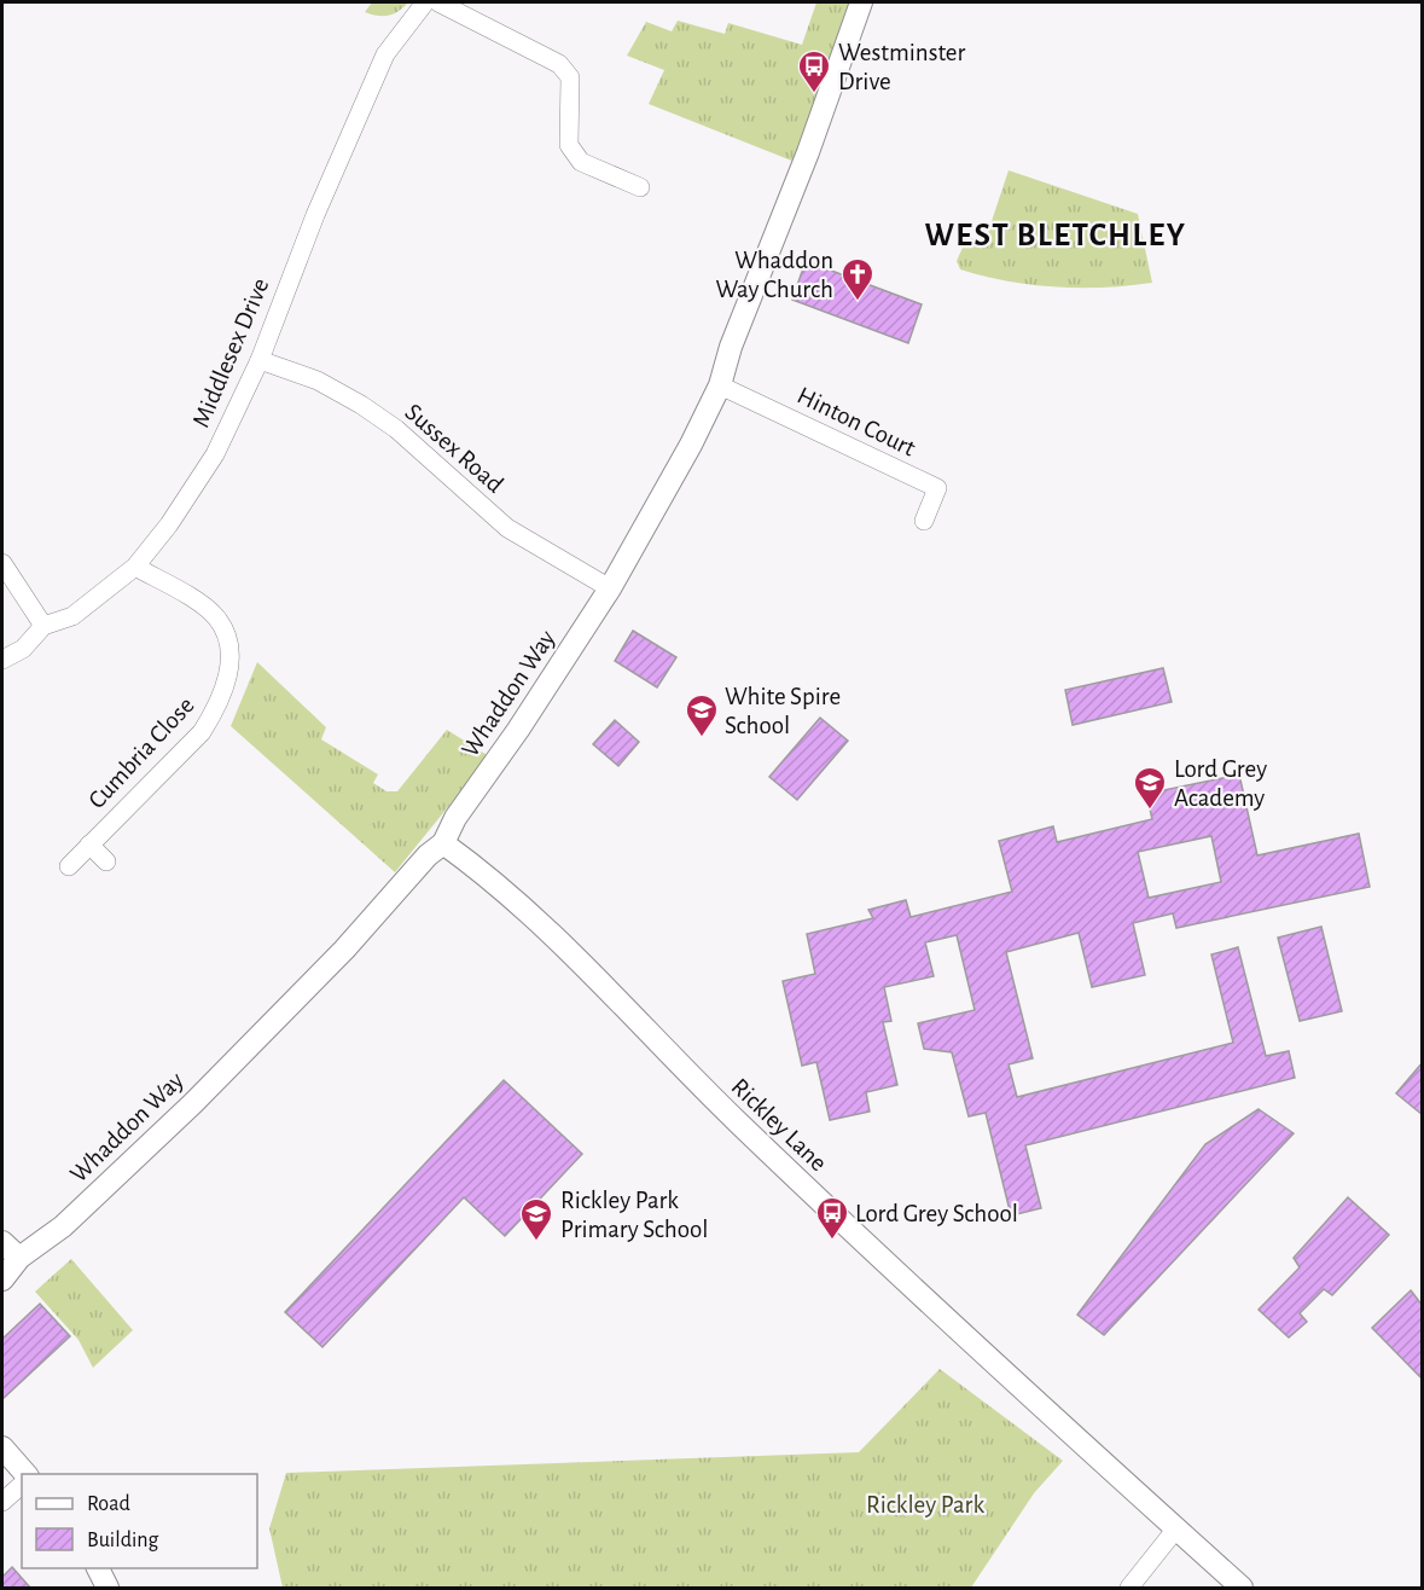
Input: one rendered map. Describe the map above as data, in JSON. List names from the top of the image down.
{
  "streets": {
    "street": [
      "Middlesex Drive",
      "Hinton Court",
      "Sussex Road",
      "Whaddon Way",
      "Cumbria Close",
      "Rickley Lane"
    ]
  },
  "crossings": [
    ["Middlesex Drive", "Sussex Road"],
    ["Middlesex Drive", "Cumbria Close"],
    ["Hinton Court", "Whaddon Way"],
    ["Sussex Road", "Whaddon Way"],
    ["Whaddon Way", "Rickley Lane"]
  ],
  "districts": ["WEST BLETCHLEY"],
  "parks": ["Rickley Park"],
  "places": {
    "bus stop": ["Westminster Drive", "Lord Grey School"],
    "church": ["Whaddon Way Church"],
    "school or university": ["White Spire School", "Lord Grey Academy", "Rickley Park Primary School"]
  },
  "legend": ["Road", "Building"]
}
